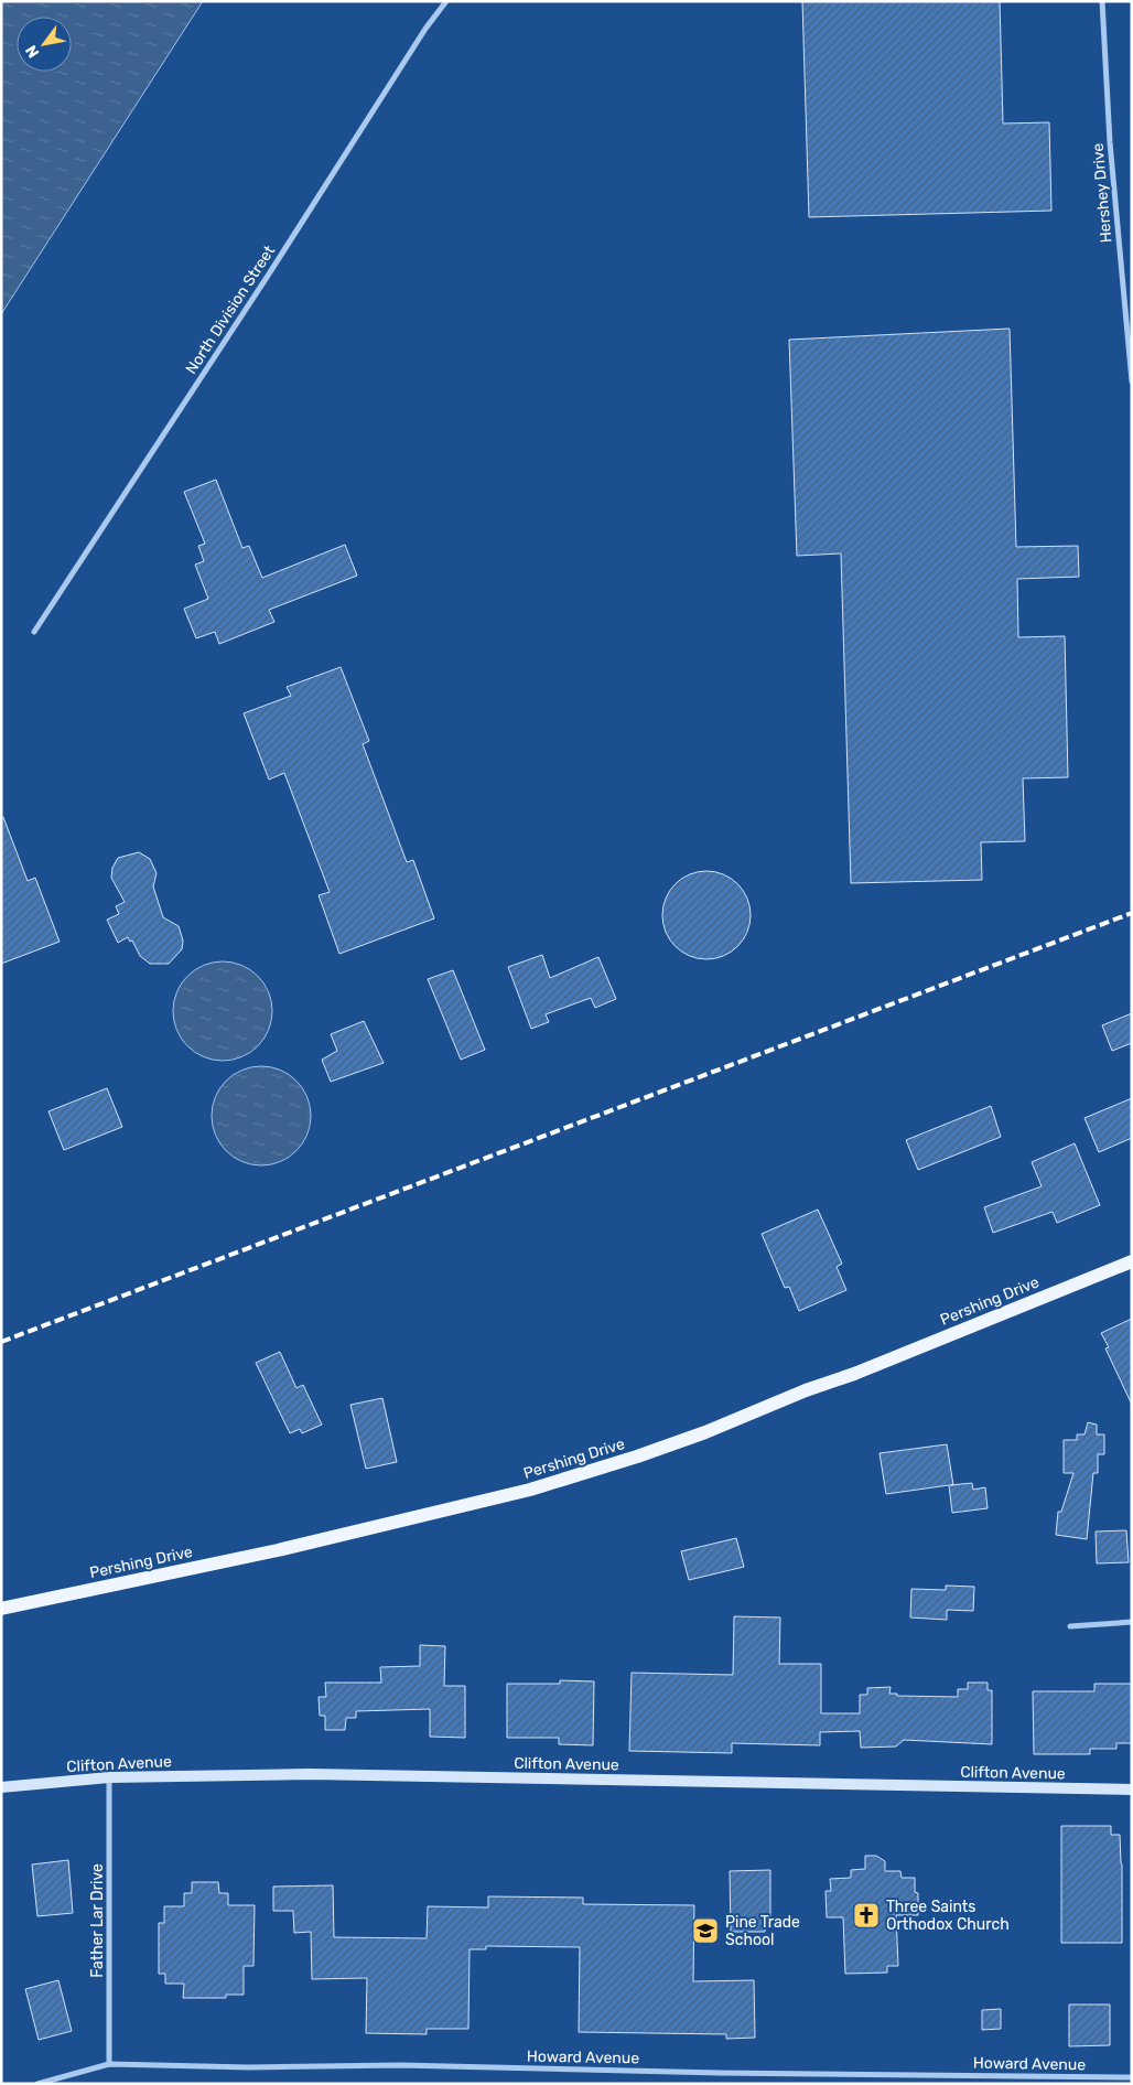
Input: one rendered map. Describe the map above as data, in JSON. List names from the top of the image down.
{
  "streets": {
    "main road": ["Pershing Drive", "Clifton Avenue"],
    "street": [
      "Hershey Drive",
      "North Division Street",
      "Father Lar Drive",
      "Howard Avenue"
    ]
  },
  "crossings": [
    ["Clifton Avenue", "Father Lar Drive"],
    ["Father Lar Drive", "Howard Avenue"]
  ],
  "places": {
    "church": ["Three Saints Orthodox Church"],
    "school or university": ["Pine Trade School"]
  },
  "north": "bottom left"
}
